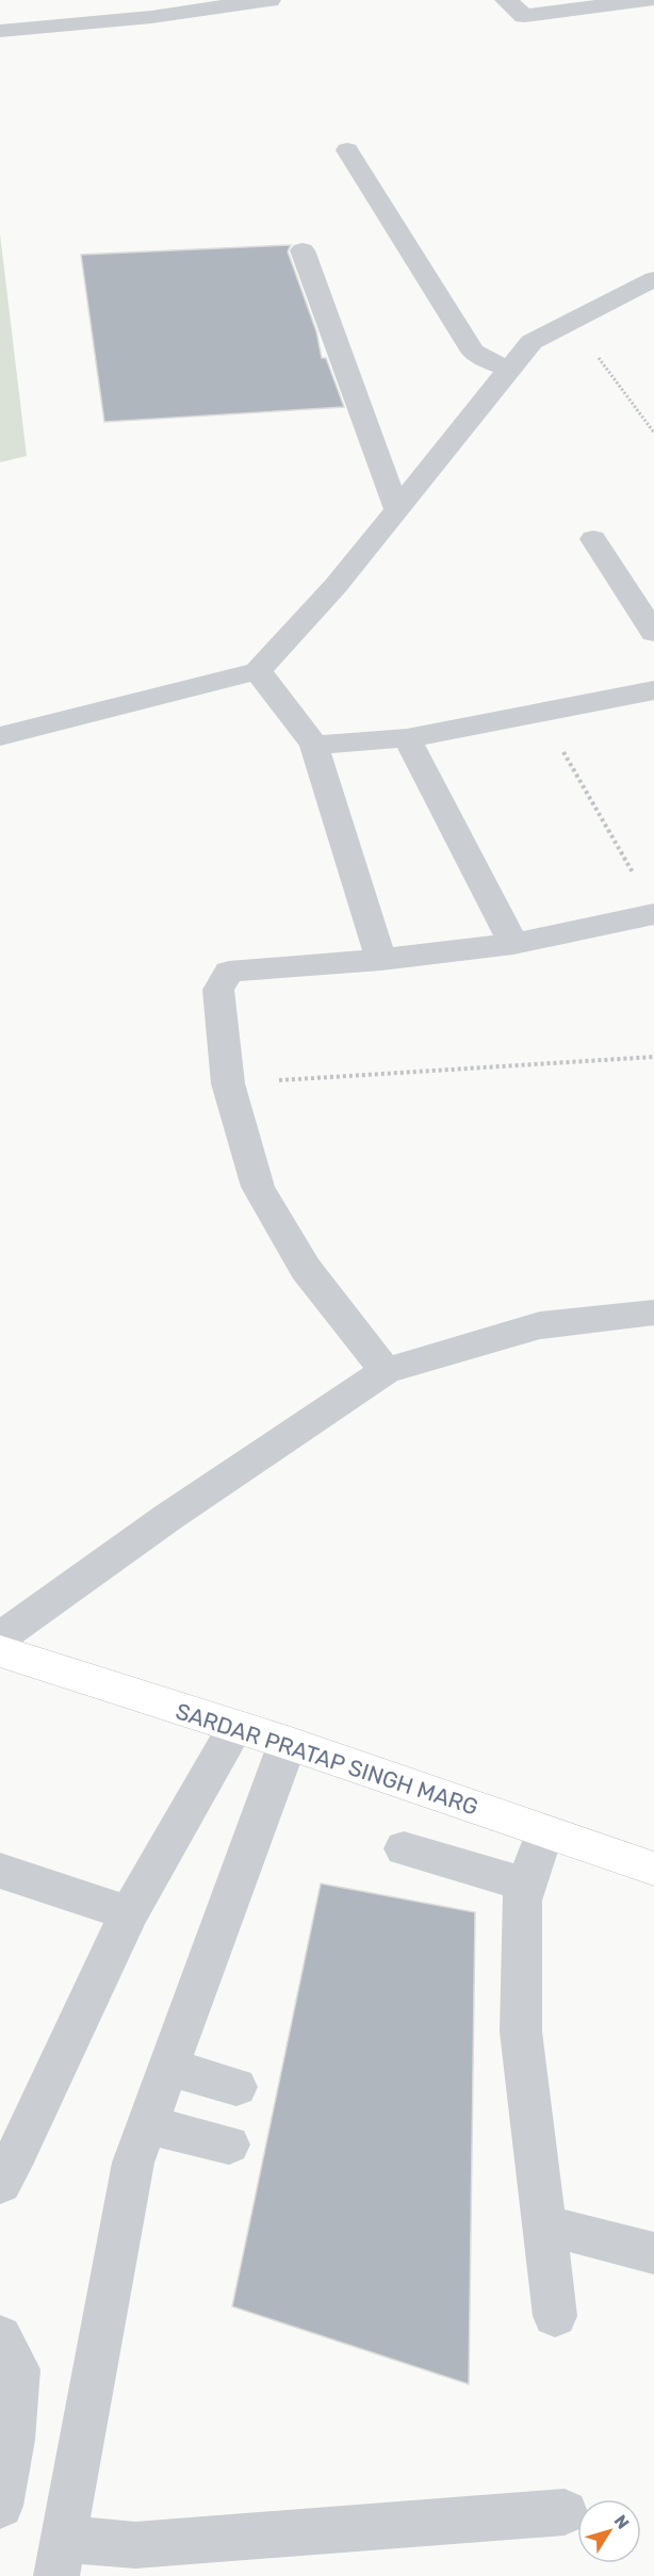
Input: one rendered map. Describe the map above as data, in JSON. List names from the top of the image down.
{
  "streets": {
    "main road": ["SARDAR PRATAP SINGH MARG"]
  },
  "north": "top right"
}
